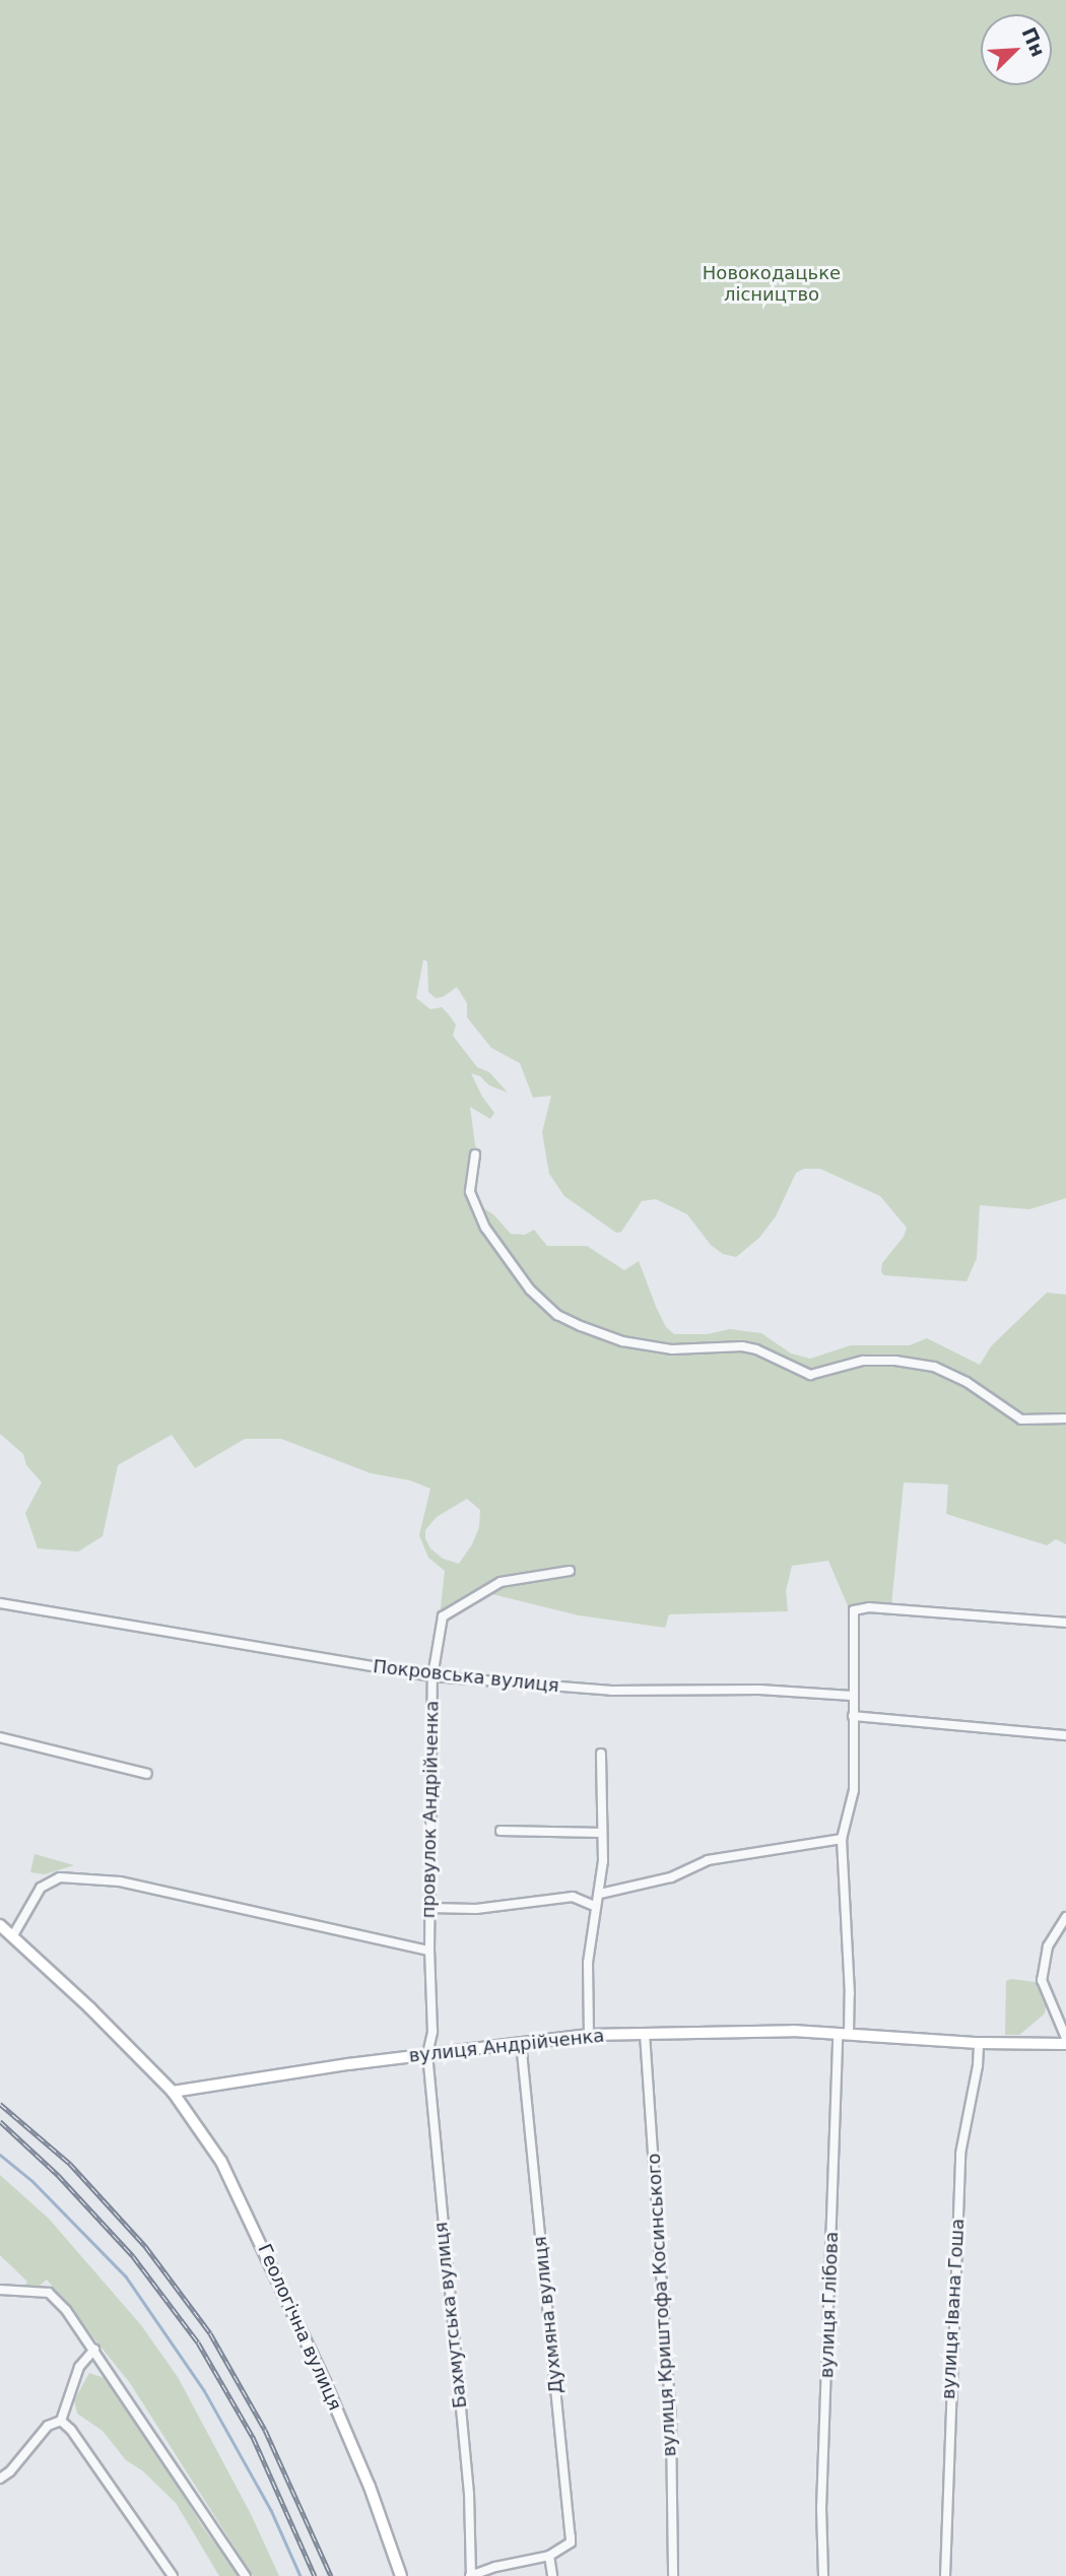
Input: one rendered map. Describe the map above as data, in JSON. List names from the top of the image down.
{
  "streets": {
    "street": [
      "Покровська вулиця",
      "провулок Андрійченка",
      "вулиця Андрійченка",
      "вулиця Криштофа Косинського",
      "вулиця Глібова",
      "вулиця Івана Гоша",
      "Бахмутська вулиця",
      "Духмяна вулиця",
      "Геологічна вулиця"
    ]
  },
  "crossings": [
    ["Покровська вулиця", "провулок Андрійченка"],
    ["провулок Андрійченка", "вулиця Андрійченка"],
    ["провулок Андрійченка", "Бахмутська вулиця"],
    ["вулиця Андрійченка", "вулиця Криштофа Косинського"],
    ["вулиця Андрійченка", "вулиця Глібова"],
    ["вулиця Андрійченка", "вулиця Івана Гоша"],
    ["вулиця Андрійченка", "Бахмутська вулиця"],
    ["вулиця Андрійченка", "Духмяна вулиця"],
    ["вулиця Андрійченка", "Геологічна вулиця"]
  ],
  "parks": ["Новокодацьке лісництво"],
  "north": "top right"
}
